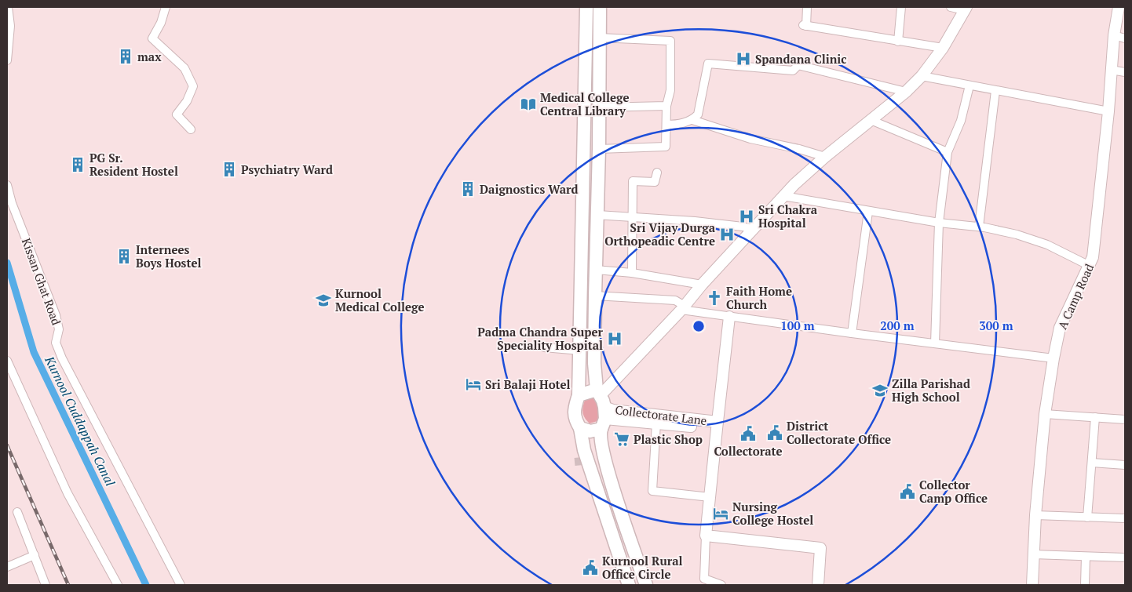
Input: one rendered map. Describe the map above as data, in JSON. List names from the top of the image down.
{
  "streets": {
    "street": ["Kissan Ghat Road", "A Camp Road", "Collectorate Lane"]
  },
  "water": ["Kurnool Cuddappah Canal"],
  "places": {
    "building": [
      "max",
      "PG Sr. Resident Hostel",
      "Psychiatry Ward",
      "Daignostics Ward",
      "Internees Boys Hostel"
    ],
    "hospital": [
      "Spandana Clinic",
      "Sri Chakra Hospital",
      "Sri Vijay Durga Orthopeadic Centre",
      "Padma Chandra Super Speciality Hospital"
    ],
    "library": ["Medical College Central Library"],
    "church": ["Faith Home Church"],
    "school or university": ["Kurnool Medical College", "Zilla Parishad High School"],
    "hotel": ["Sri Balaji Hotel", "Nursing College Hostel"],
    "public building": [
      "District Collectorate Office",
      "Collectorate",
      "Collector Camp Office",
      "Kurnool Rural Office Circle"
    ],
    "supermarket": ["Plastic Shop"]
  },
  "rings": ["100 m", "200 m", "300 m"]
}
